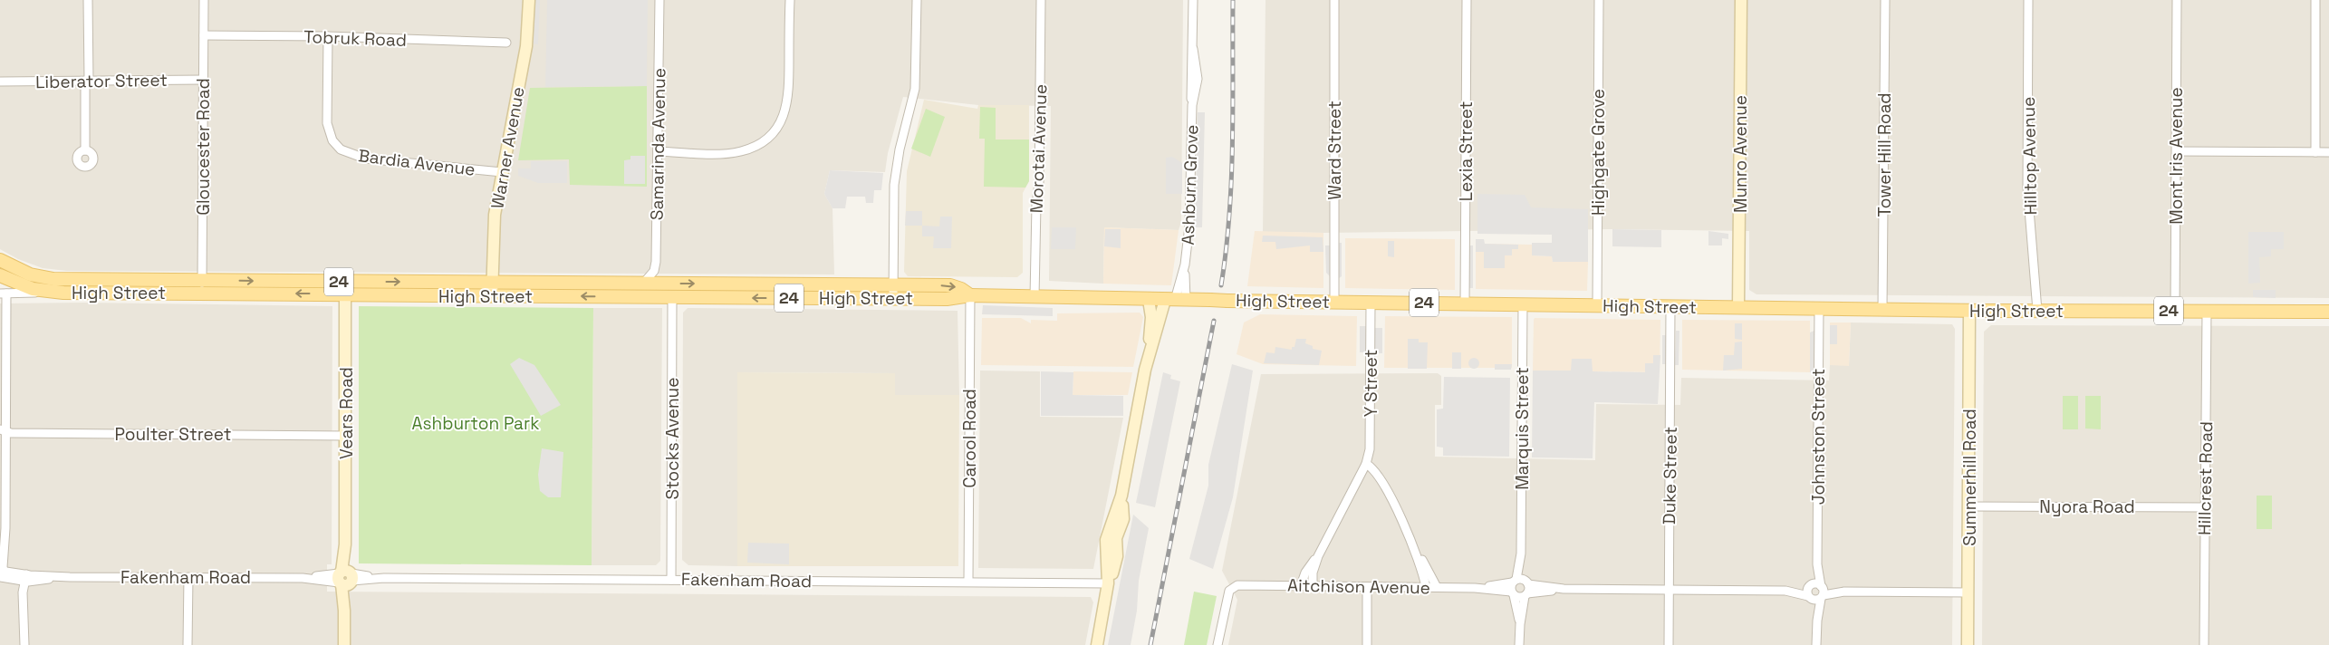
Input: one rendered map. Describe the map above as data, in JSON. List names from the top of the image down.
{
  "streets": {
    "main road": ["24", "High Street"],
    "street": [
      "Tobruk Road",
      "Liberator Street",
      "Samarinda Avenue",
      "Gloucester Road",
      "Warner Avenue",
      "Morotai Avenue",
      "Ward Street",
      "Lexia Street",
      "Highgate Grove",
      "Munro Avenue",
      "Tower Hill Road",
      "Hilltop Avenue",
      "Mont Iris Avenue",
      "Bardia Avenue",
      "Ashburn Grove",
      "Y Street",
      "Vears Road",
      "Marquis Street",
      "Poulter Street",
      "Johnston Street",
      "Stocks Avenue",
      "Carool Road",
      "Duke Street",
      "Summerhill Road",
      "Hillcrest Road",
      "Nyora Road",
      "Fakenham Road",
      "Aitchison Avenue"
    ]
  },
  "crossings": [
    ["Tobruk Road", "Gloucester Road"],
    ["Tobruk Road", "Bardia Avenue"],
    ["Liberator Street", "Gloucester Road"],
    ["Samarinda Avenue", "High Street"],
    ["Gloucester Road", "High Street"],
    ["Warner Avenue", "Bardia Avenue"],
    ["Warner Avenue", "High Street"],
    ["Morotai Avenue", "High Street"],
    ["Ward Street", "High Street"],
    ["Lexia Street", "High Street"],
    ["Highgate Grove", "High Street"],
    ["Munro Avenue", "High Street"],
    ["Tower Hill Road", "High Street"],
    ["Hilltop Avenue", "High Street"],
    ["Mont Iris Avenue", "High Street"],
    ["Ashburn Grove", "High Street"],
    ["24", "High Street"],
    ["High Street", "Y Street"],
    ["High Street", "Vears Road"],
    ["High Street", "Marquis Street"],
    ["High Street", "Johnston Street"],
    ["High Street", "Stocks Avenue"],
    ["High Street", "Carool Road"],
    ["High Street", "Duke Street"],
    ["High Street", "Summerhill Road"],
    ["High Street", "Hillcrest Road"],
    ["Y Street", "Aitchison Avenue"],
    ["Vears Road", "Poulter Street"],
    ["Vears Road", "Fakenham Road"],
    ["Marquis Street", "Aitchison Avenue"],
    ["Stocks Avenue", "Fakenham Road"],
    ["Carool Road", "Fakenham Road"],
    ["Summerhill Road", "Nyora Road"],
    ["Hillcrest Road", "Nyora Road"]
  ],
  "parks": ["Ashburton Park"]
}
